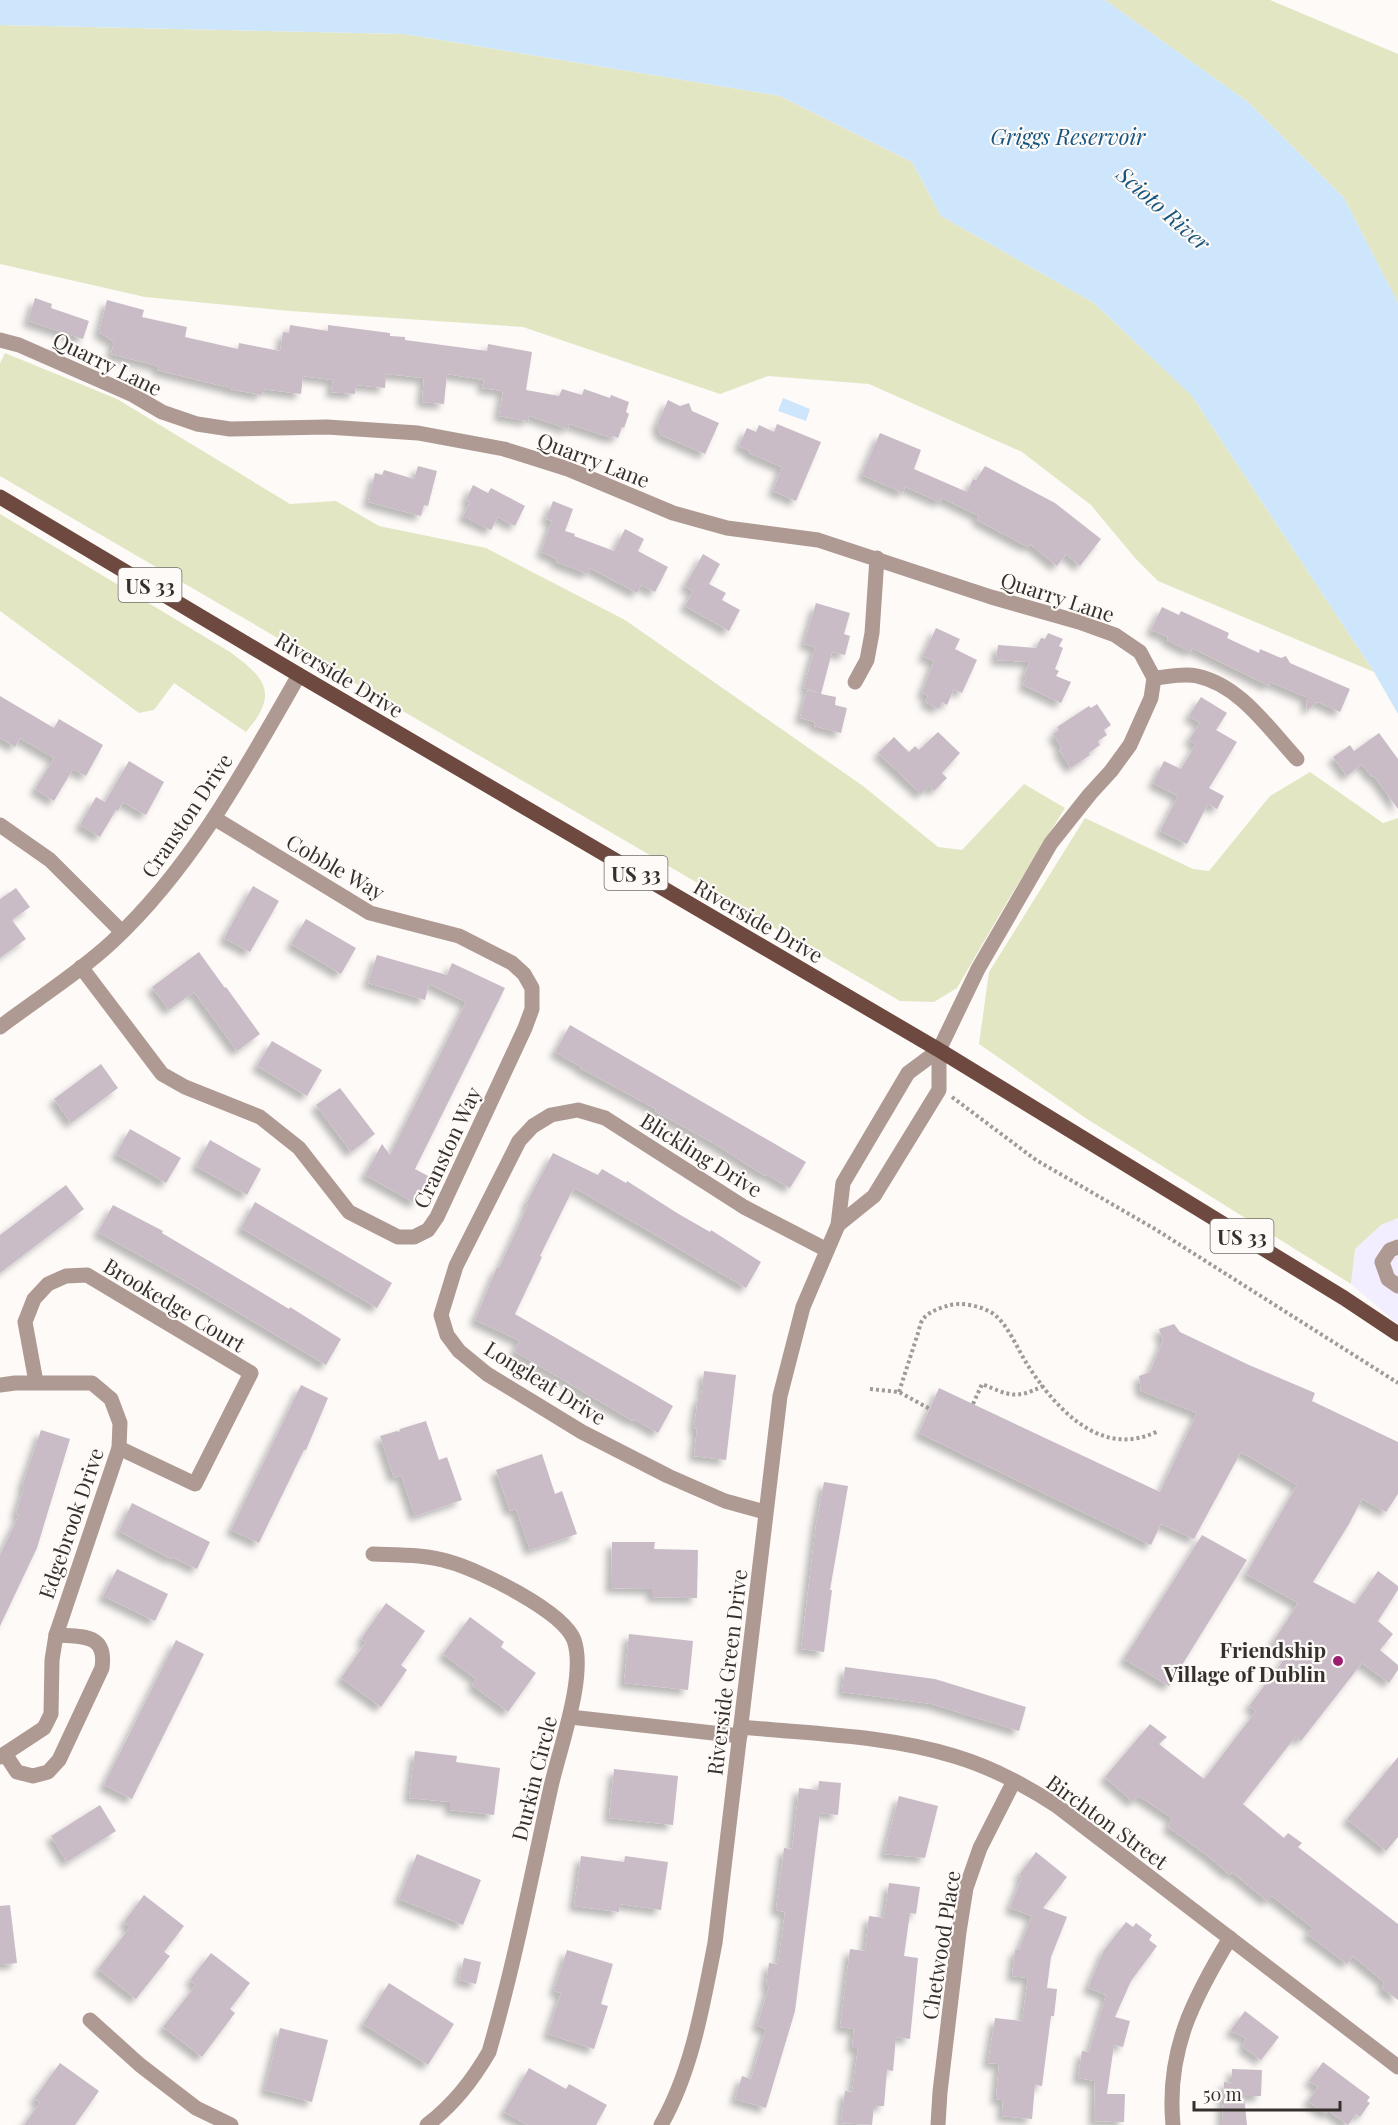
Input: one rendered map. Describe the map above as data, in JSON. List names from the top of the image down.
{
  "streets": {
    "main road": ["US 33", "Riverside Drive"],
    "street": [
      "Quarry Lane",
      "Cranston Drive",
      "Cobble Way",
      "Cranston Way",
      "Blickling Drive",
      "Brookedge Court",
      "Longleat Drive",
      "Edgebrook Drive",
      "Riverside Green Drive",
      "Durkin Circle",
      "Birchton Street",
      "Chetwood Place"
    ]
  },
  "crossings": [
    ["Riverside Drive", "Cranston Drive"],
    ["Riverside Drive", "Riverside Green Drive"],
    ["Cranston Drive", "Cobble Way"],
    ["Cranston Drive", "Cranston Way"],
    ["Cobble Way", "Cranston Way"],
    ["Blickling Drive", "Longleat Drive"],
    ["Blickling Drive", "Riverside Green Drive"],
    ["Brookedge Court", "Edgebrook Drive"],
    ["Longleat Drive", "Riverside Green Drive"],
    ["Riverside Green Drive", "Birchton Street"],
    ["Durkin Circle", "Birchton Street"],
    ["Birchton Street", "Chetwood Place"]
  ],
  "water": ["Griggs Reservoir", "Scioto River"],
  "places": ["Friendship Village of Dublin"],
  "scale_bar": "50 m"
}
